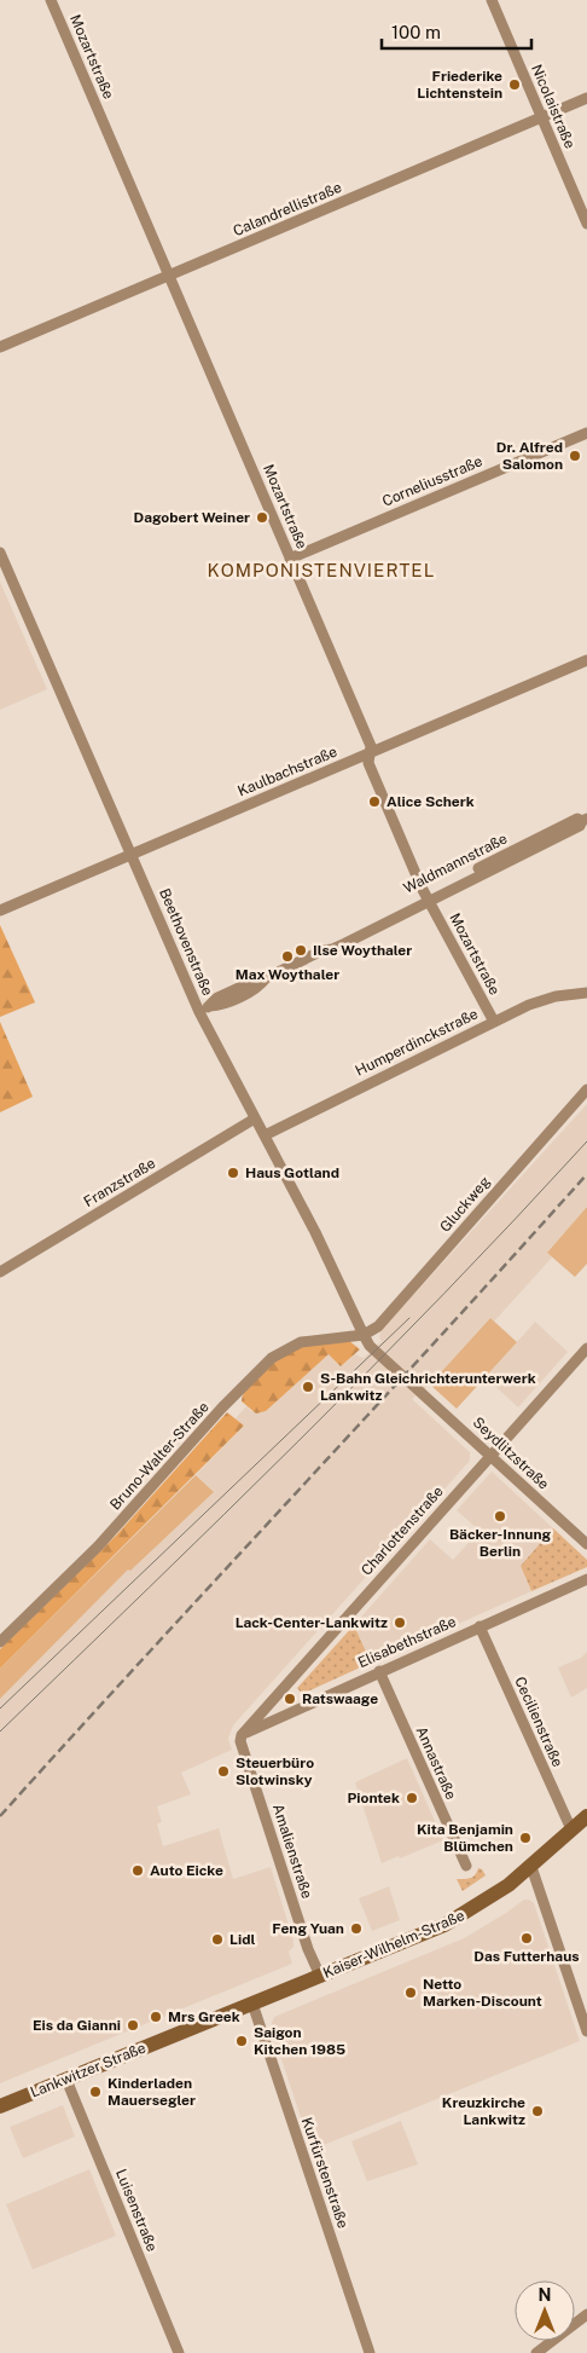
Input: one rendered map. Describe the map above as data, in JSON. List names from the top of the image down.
{
  "streets": {
    "main road": ["Kaiser-Wilhelm-Straße", "Lankwitzer Straße"],
    "street": [
      "Mozartstraße",
      "Nicolaistraße",
      "Calandrellistraße",
      "Corneliusstraße",
      "Kaulbachstraße",
      "Waldmannstraße",
      "Beethovenstraße",
      "Humperdinckstraße",
      "Franzstraße",
      "Gluckweg",
      "Seydlitzstraße",
      "Bruno-Walter-Straße",
      "Charlottenstraße",
      "Elisabethstraße",
      "Cecilienstraße",
      "Annastraße",
      "Amalienstraße",
      "Kurfürstenstraße",
      "Luisenstraße"
    ]
  },
  "crossings": [
    ["Mozartstraße", "Calandrellistraße"],
    ["Mozartstraße", "Corneliusstraße"],
    ["Mozartstraße", "Kaulbachstraße"],
    ["Mozartstraße", "Waldmannstraße"],
    ["Mozartstraße", "Humperdinckstraße"],
    ["Nicolaistraße", "Calandrellistraße"],
    ["Kaulbachstraße", "Beethovenstraße"],
    ["Waldmannstraße", "Beethovenstraße"],
    ["Beethovenstraße", "Humperdinckstraße"],
    ["Beethovenstraße", "Franzstraße"],
    ["Beethovenstraße", "Gluckweg"],
    ["Beethovenstraße", "Seydlitzstraße"],
    ["Beethovenstraße", "Bruno-Walter-Straße"],
    ["Gluckweg", "Seydlitzstraße"],
    ["Gluckweg", "Bruno-Walter-Straße"],
    ["Seydlitzstraße", "Bruno-Walter-Straße"],
    ["Seydlitzstraße", "Charlottenstraße"],
    ["Charlottenstraße", "Elisabethstraße"],
    ["Charlottenstraße", "Amalienstraße"],
    ["Elisabethstraße", "Cecilienstraße"],
    ["Elisabethstraße", "Annastraße"],
    ["Elisabethstraße", "Amalienstraße"],
    ["Cecilienstraße", "Kaiser-Wilhelm-Straße"],
    ["Amalienstraße", "Kaiser-Wilhelm-Straße"],
    ["Kaiser-Wilhelm-Straße", "Lankwitzer Straße"],
    ["Kaiser-Wilhelm-Straße", "Kurfürstenstraße"],
    ["Lankwitzer Straße", "Luisenstraße"]
  ],
  "districts": ["KOMPONISTENVIERTEL"],
  "places": [
    "Friederike Lichtenstein",
    "Dr. Alfred Salomon",
    "Dagobert Weiner",
    "Alice Scherk",
    "Ilse Woythaler",
    "Max Woythaler",
    "Haus Gotland",
    "S-Bahn Gleichrichterunterwerk Lankwitz",
    "Bäcker-Innung Berlin",
    "Lack-Center-Lankwitz",
    "Ratswaage",
    "Steuerbüro Slotwinsky",
    "Piontek",
    "Kita Benjamin Blümchen",
    "Auto Eicke",
    "Feng Yuan",
    "Das Futterhaus",
    "Lidl",
    "Netto Marken-Discount",
    "Mrs Greek",
    "Eis da Gianni",
    "Saigon Kitchen 1985",
    "Kinderladen Mauersegler",
    "Kreuzkirche Lankwitz"
  ],
  "scale_bar": "100 m",
  "north": "top"
}
